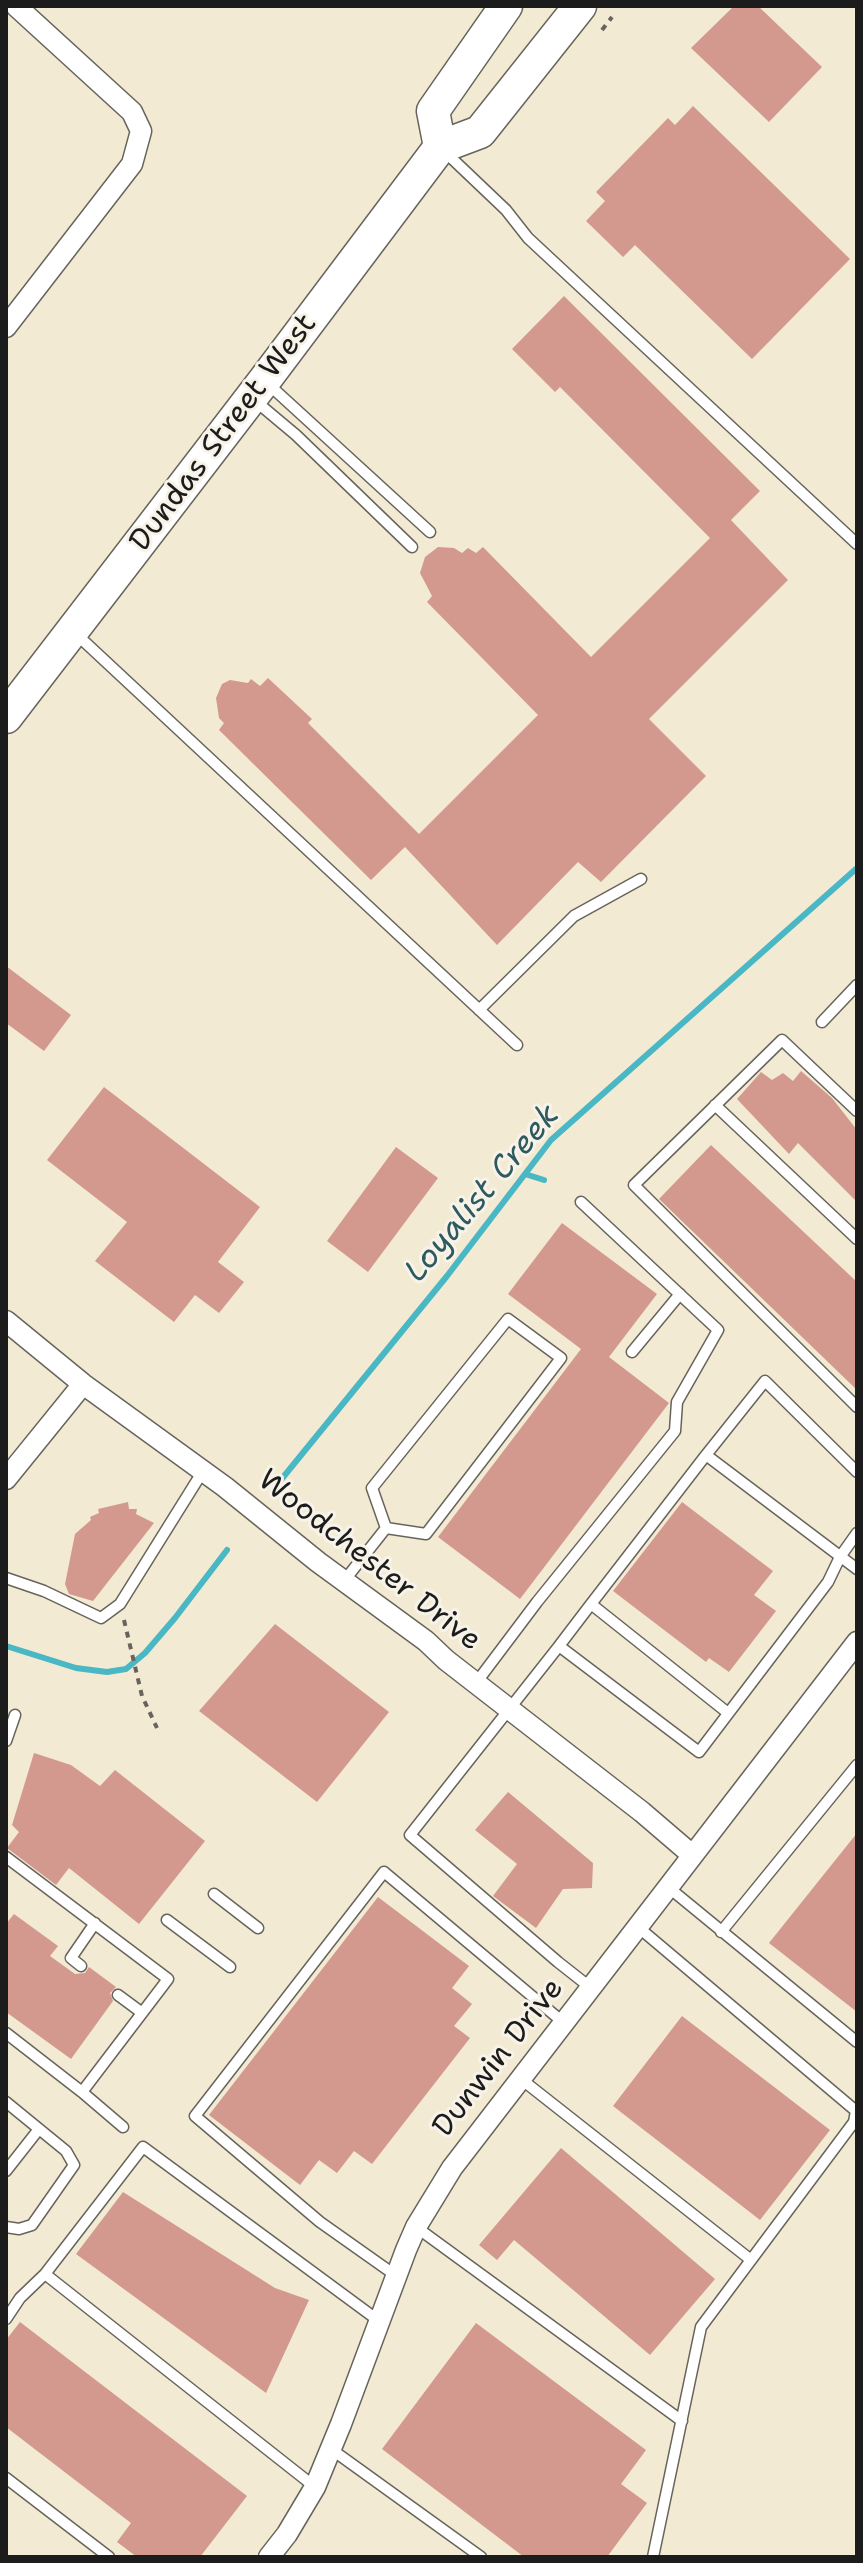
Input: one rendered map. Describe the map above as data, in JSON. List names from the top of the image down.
{
  "streets": {
    "main road": ["Dundas Street West"],
    "street": ["Woodchester Drive", "Dunwin Drive"]
  },
  "crossings": [
    ["Woodchester Drive", "Dunwin Drive"]
  ],
  "water": ["Loyalist Creek"]
}
